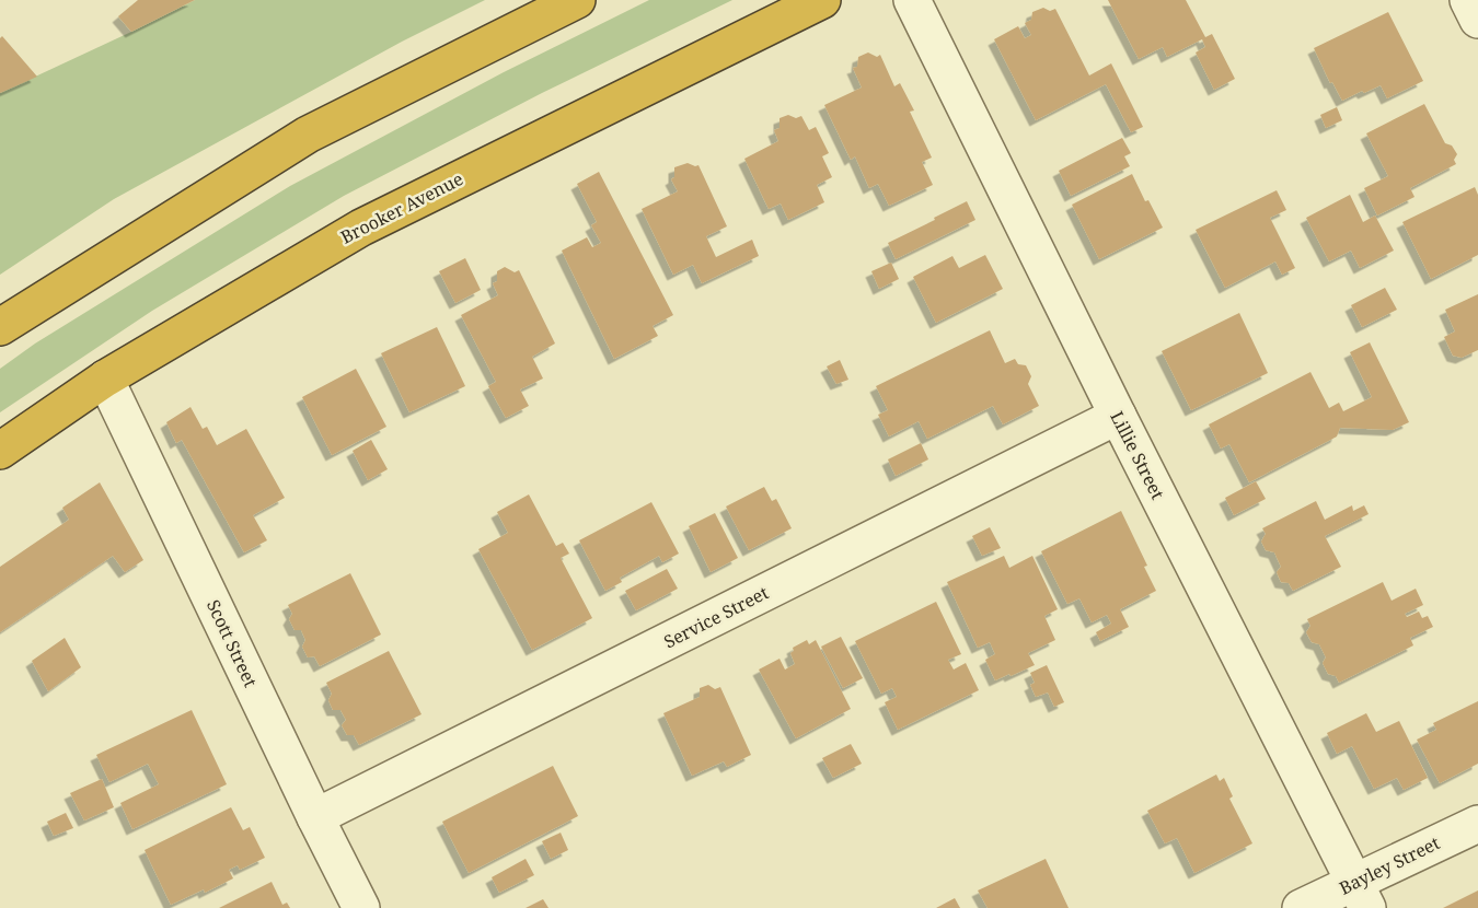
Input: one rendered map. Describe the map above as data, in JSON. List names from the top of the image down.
{
  "streets": {
    "highway": ["Brooker Avenue"],
    "street": [
      "Lillie Street",
      "Service Street",
      "Scott Street",
      "Bayley Street"
    ]
  },
  "crossings": [
    ["Brooker Avenue", "Scott Street"],
    ["Lillie Street", "Service Street"],
    ["Lillie Street", "Bayley Street"],
    ["Service Street", "Scott Street"]
  ]
}
